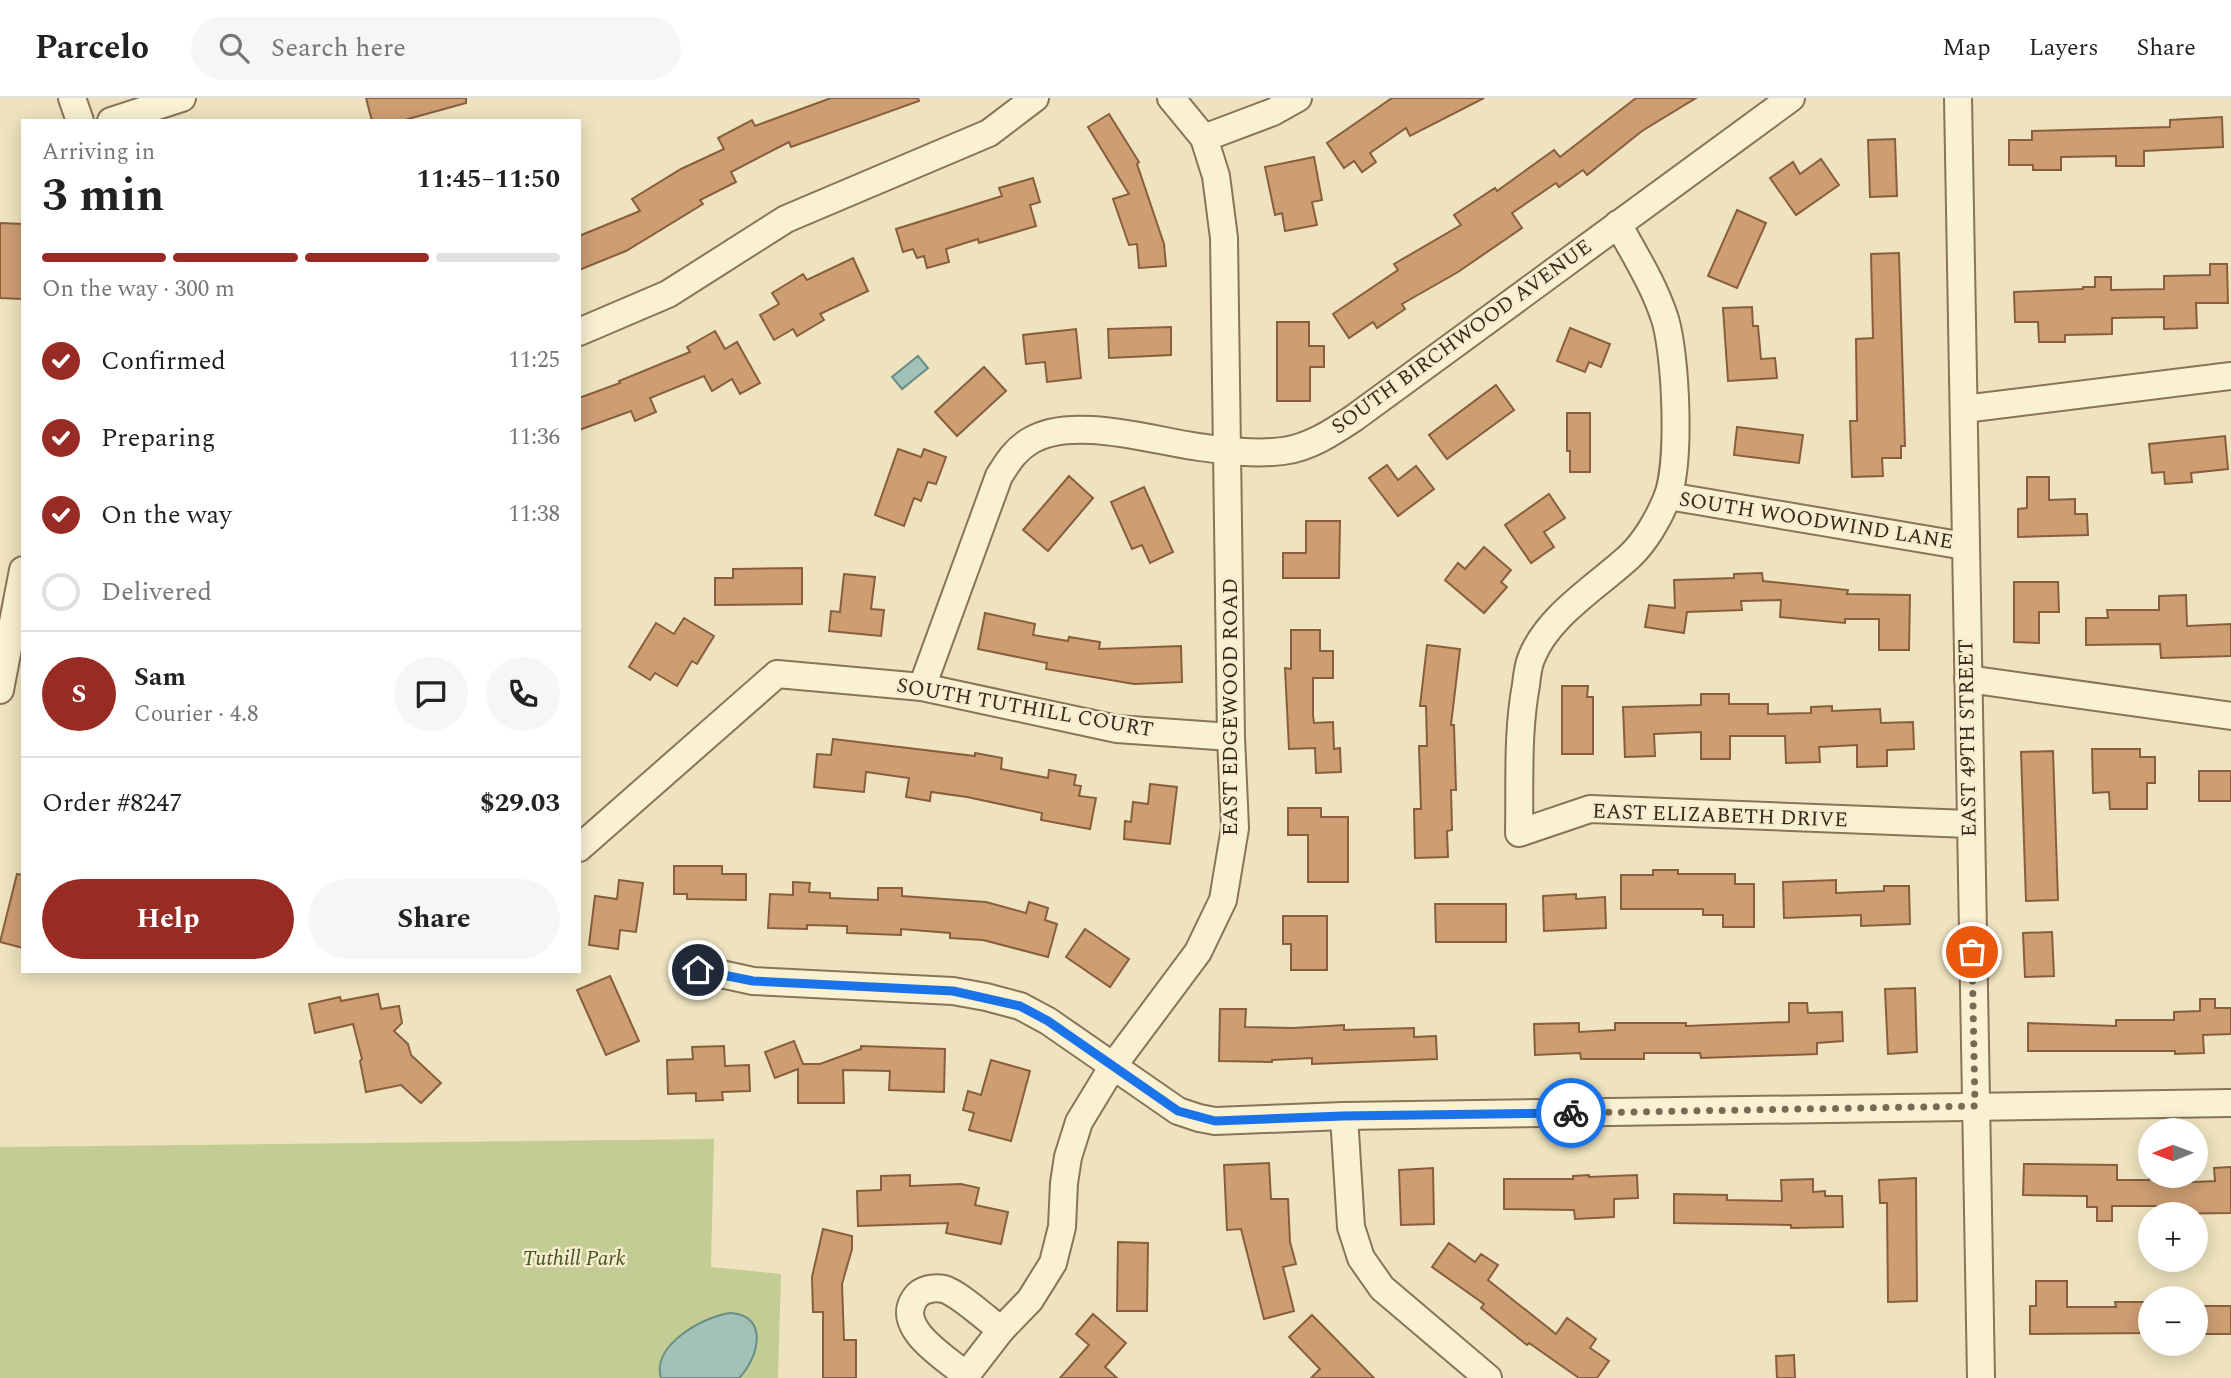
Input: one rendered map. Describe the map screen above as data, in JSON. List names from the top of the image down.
{
  "streets": {
    "street": [
      "SOUTH BIRCHWOOD AVENUE",
      "SOUTH WOODWIND LANE",
      "EAST EDGEWOOD ROAD",
      "SOUTH TUTHILL COURT",
      "EAST 49TH STREET",
      "EAST ELIZABETH DRIVE"
    ]
  },
  "crossings": [
    ["SOUTH BIRCHWOOD AVENUE", "EAST EDGEWOOD ROAD"],
    ["SOUTH BIRCHWOOD AVENUE", "SOUTH TUTHILL COURT"],
    ["SOUTH BIRCHWOOD AVENUE", "EAST ELIZABETH DRIVE"],
    ["SOUTH WOODWIND LANE", "EAST 49TH STREET"],
    ["SOUTH WOODWIND LANE", "EAST ELIZABETH DRIVE"],
    ["EAST EDGEWOOD ROAD", "SOUTH TUTHILL COURT"],
    ["EAST 49TH STREET", "EAST ELIZABETH DRIVE"]
  ],
  "parks": ["Tuthill Park"],
  "north": "left",
  "page": {
    "header": "Parcelo",
    "search": "Search here",
    "nav": ["Map", "Layers", "Share"],
    "heading": ["3 min", "Arriving in", "11:45–11:50"],
    "panel": [
      "Sam",
      "Courier · 4.8",
      "Order #8247",
      "$29.03"
    ],
    "bar": "On the way · 300 m",
    "list": [
      ["Confirmed", "11:25"],
      ["Preparing", "11:36"],
      ["On the way", "11:38"],
      "Delivered"
    ],
    "round": "S",
    "buttons": ["Help", "Share"],
    "map_buttons": ["+", "−"]
  }
}
